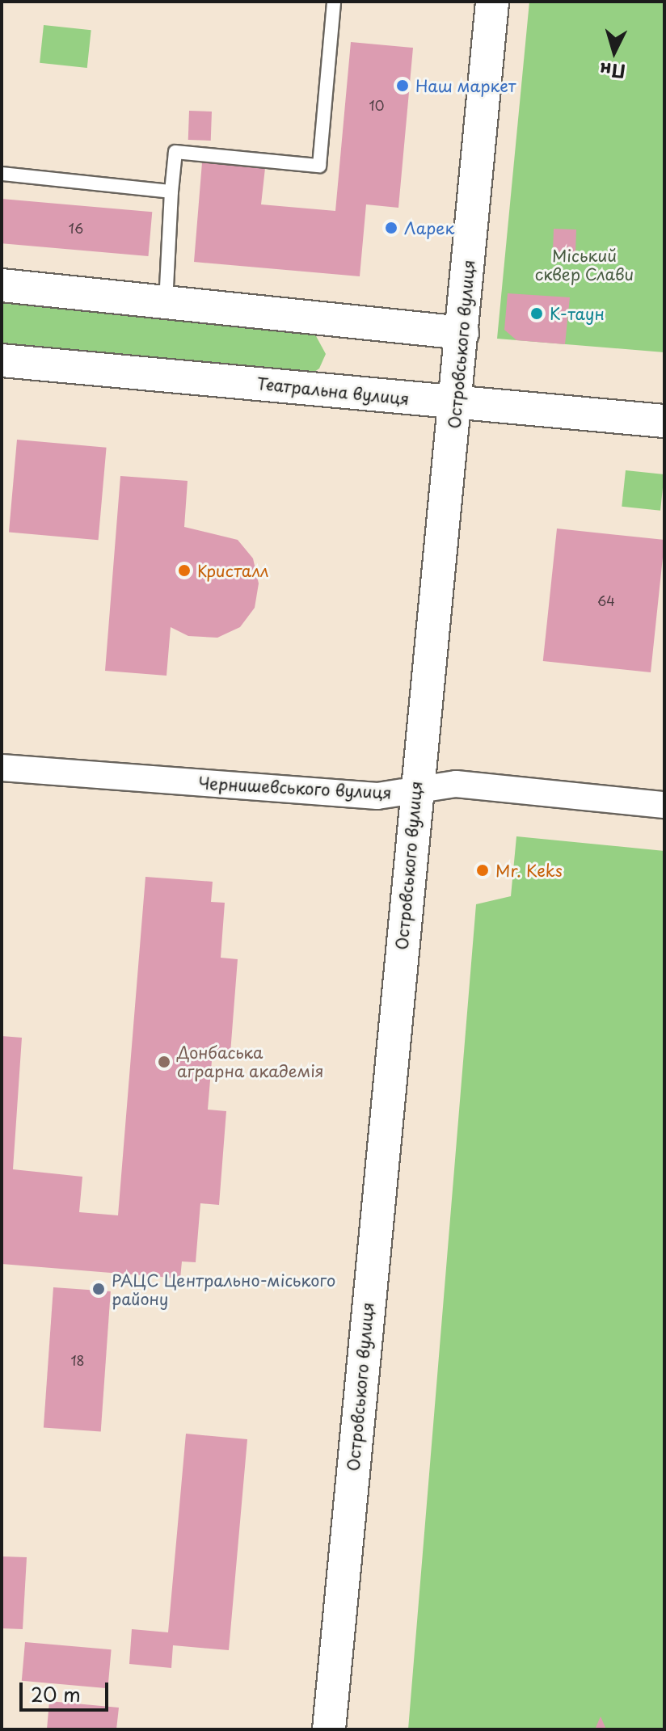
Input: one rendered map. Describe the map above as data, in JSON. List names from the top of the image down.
{
  "streets": {
    "street": ["Островського вулиця", "Театральна вулиця", "Чернишевського вулиця"]
  },
  "crossings": [
    ["Островського вулиця", "Театральна вулиця"],
    ["Островського вулиця", "Чернишевського вулиця"]
  ],
  "parks": ["Міський сквер Слави"],
  "places": [
    "Наш маркет",
    "Ларек",
    "K-таун",
    "Кристалл",
    "Mr. Keks",
    "Донбаська аграрна академія",
    "РАЦС Центрально-міського району"
  ],
  "house_numbers": [
    "10",
    "16",
    "64",
    "18"
  ],
  "scale_bar": "20 m",
  "north": "bottom"
}
